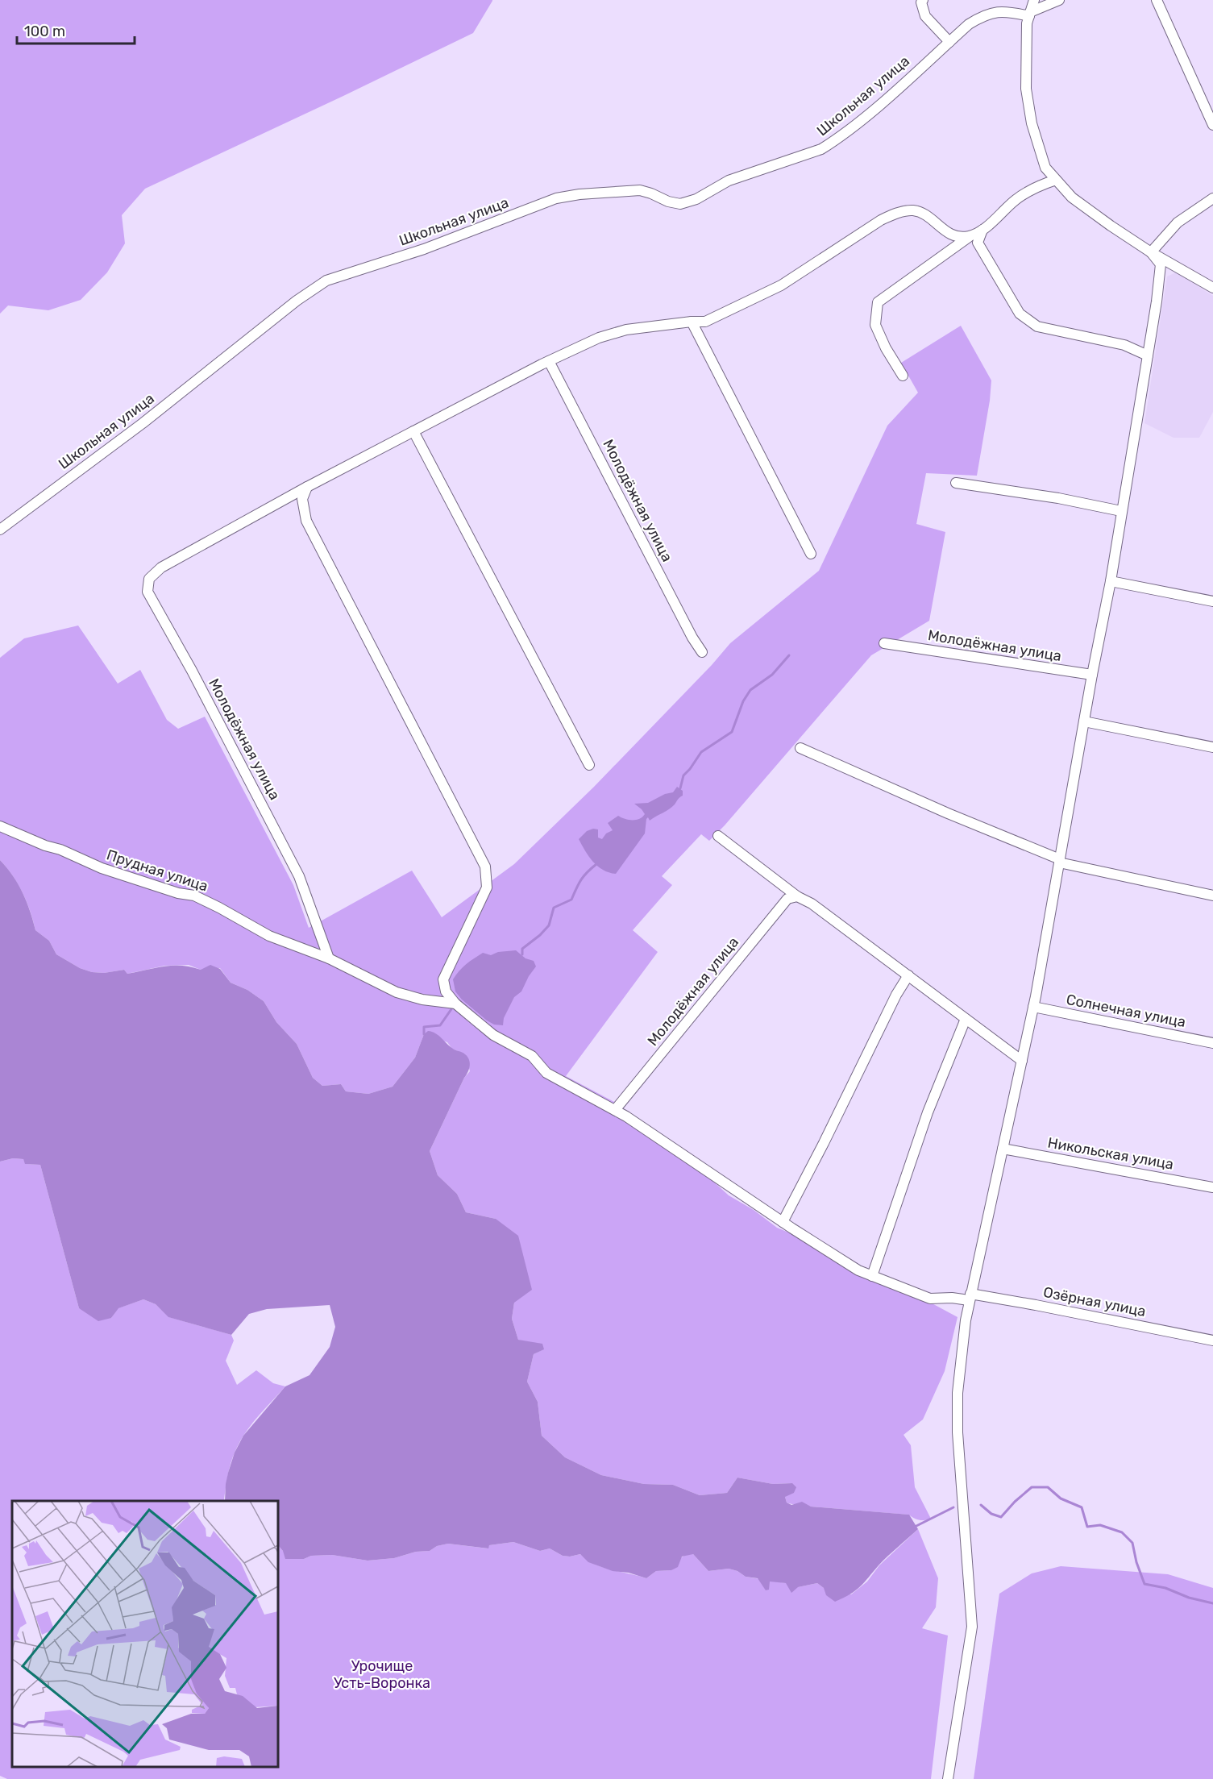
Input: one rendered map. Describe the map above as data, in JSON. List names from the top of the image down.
{
  "streets": {
    "street": [
      "Школьная улица",
      "Молодёжная улица",
      "Прудная улица",
      "Солнечная улица",
      "Никольская улица",
      "Озёрная улица"
    ]
  },
  "crossings": [
    ["Молодёжная улица", "Прудная улица"]
  ],
  "parks": ["Урочище Усть-Воронка"],
  "scale_bar": "100 m"
}
